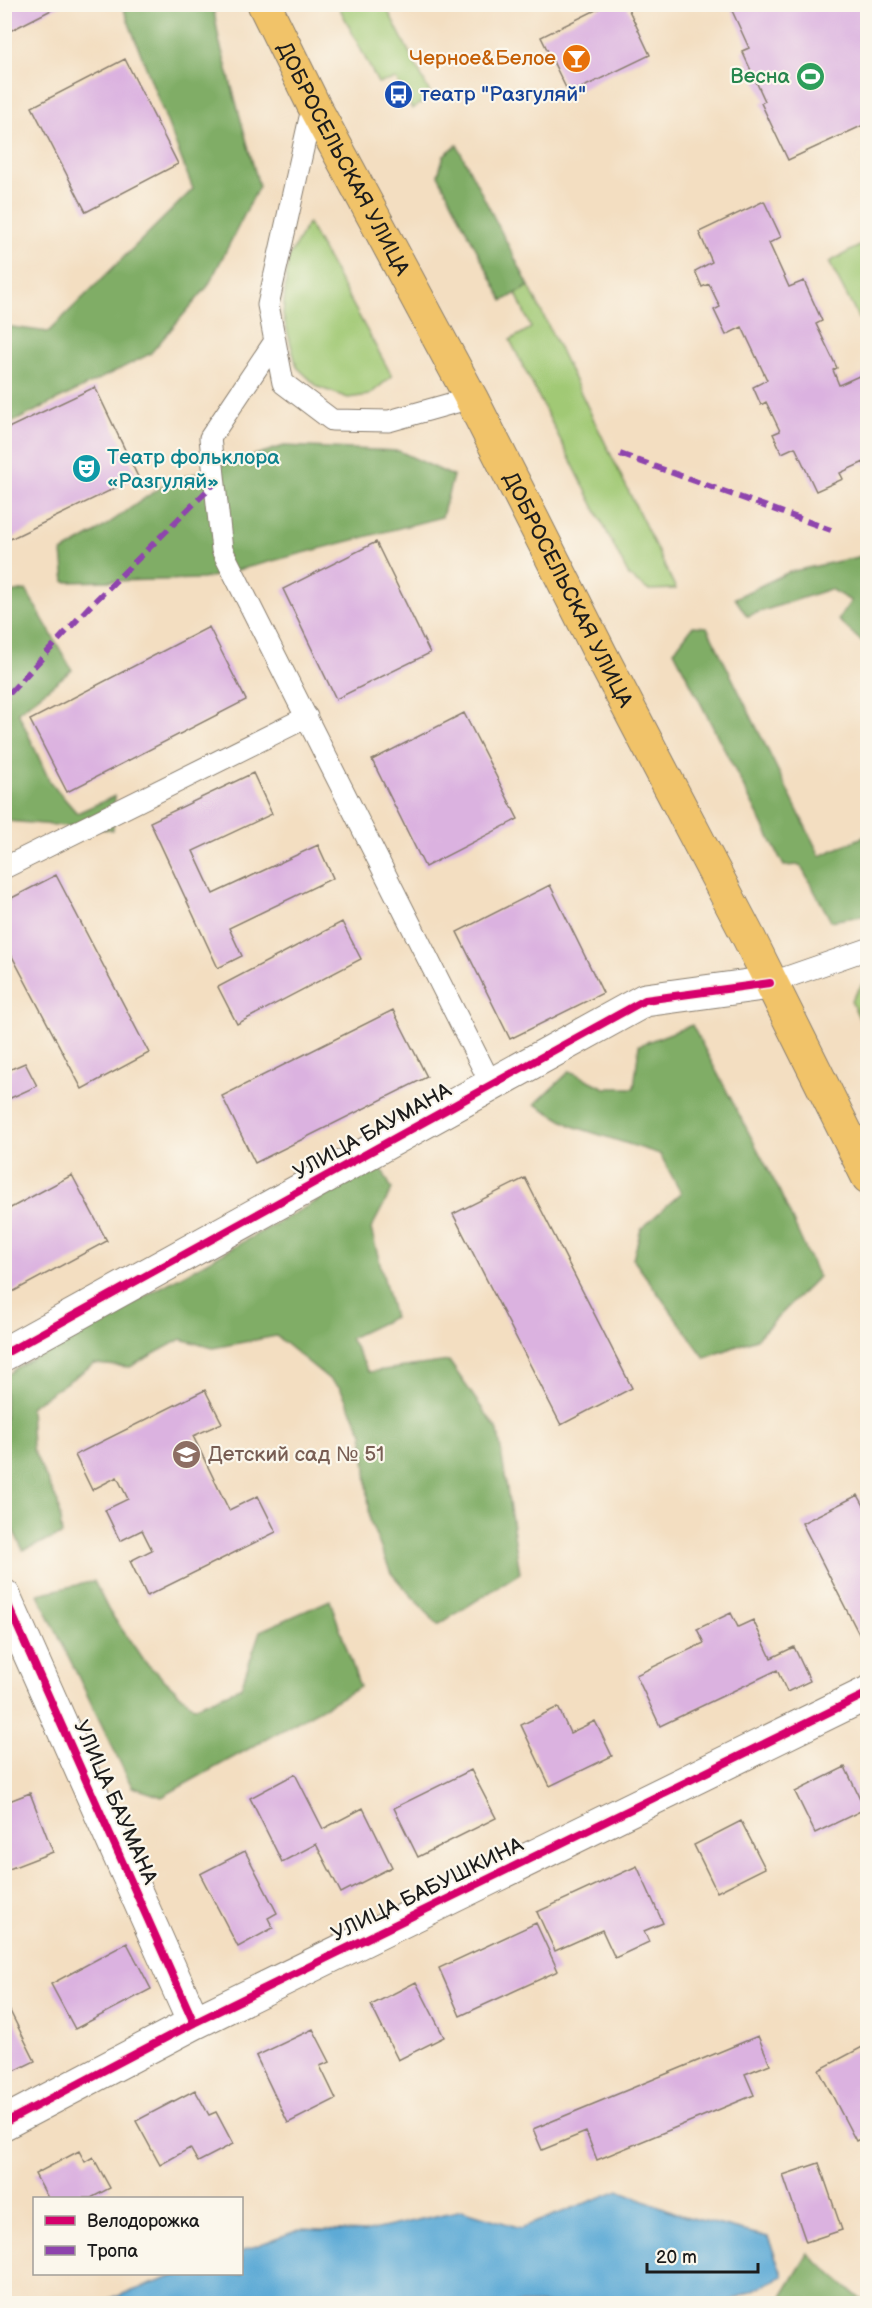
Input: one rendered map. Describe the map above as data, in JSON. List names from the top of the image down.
{
  "streets": {
    "main road": ["ДОБРОСЕЛЬСКАЯ УЛИЦА"],
    "street": ["УЛИЦА БАУМАНА", "УЛИЦА БАБУШКИНА"]
  },
  "crossings": [
    ["ДОБРОСЕЛЬСКАЯ УЛИЦА", "УЛИЦА БАУМАНА"],
    ["УЛИЦА БАУМАНА", "УЛИЦА БАБУШКИНА"]
  ],
  "places": {
    "bar": ["Черное&Белое"],
    "sports": ["Весна"],
    "bus stop": ["театр \"Разгуляй\""],
    "theatre": ["Театр фольклора «Разгуляй»"],
    "school or university": ["Детский сад № 51"]
  },
  "legend": ["Велодорожка", "Тропа"],
  "scale_bar": "20 m"
}
